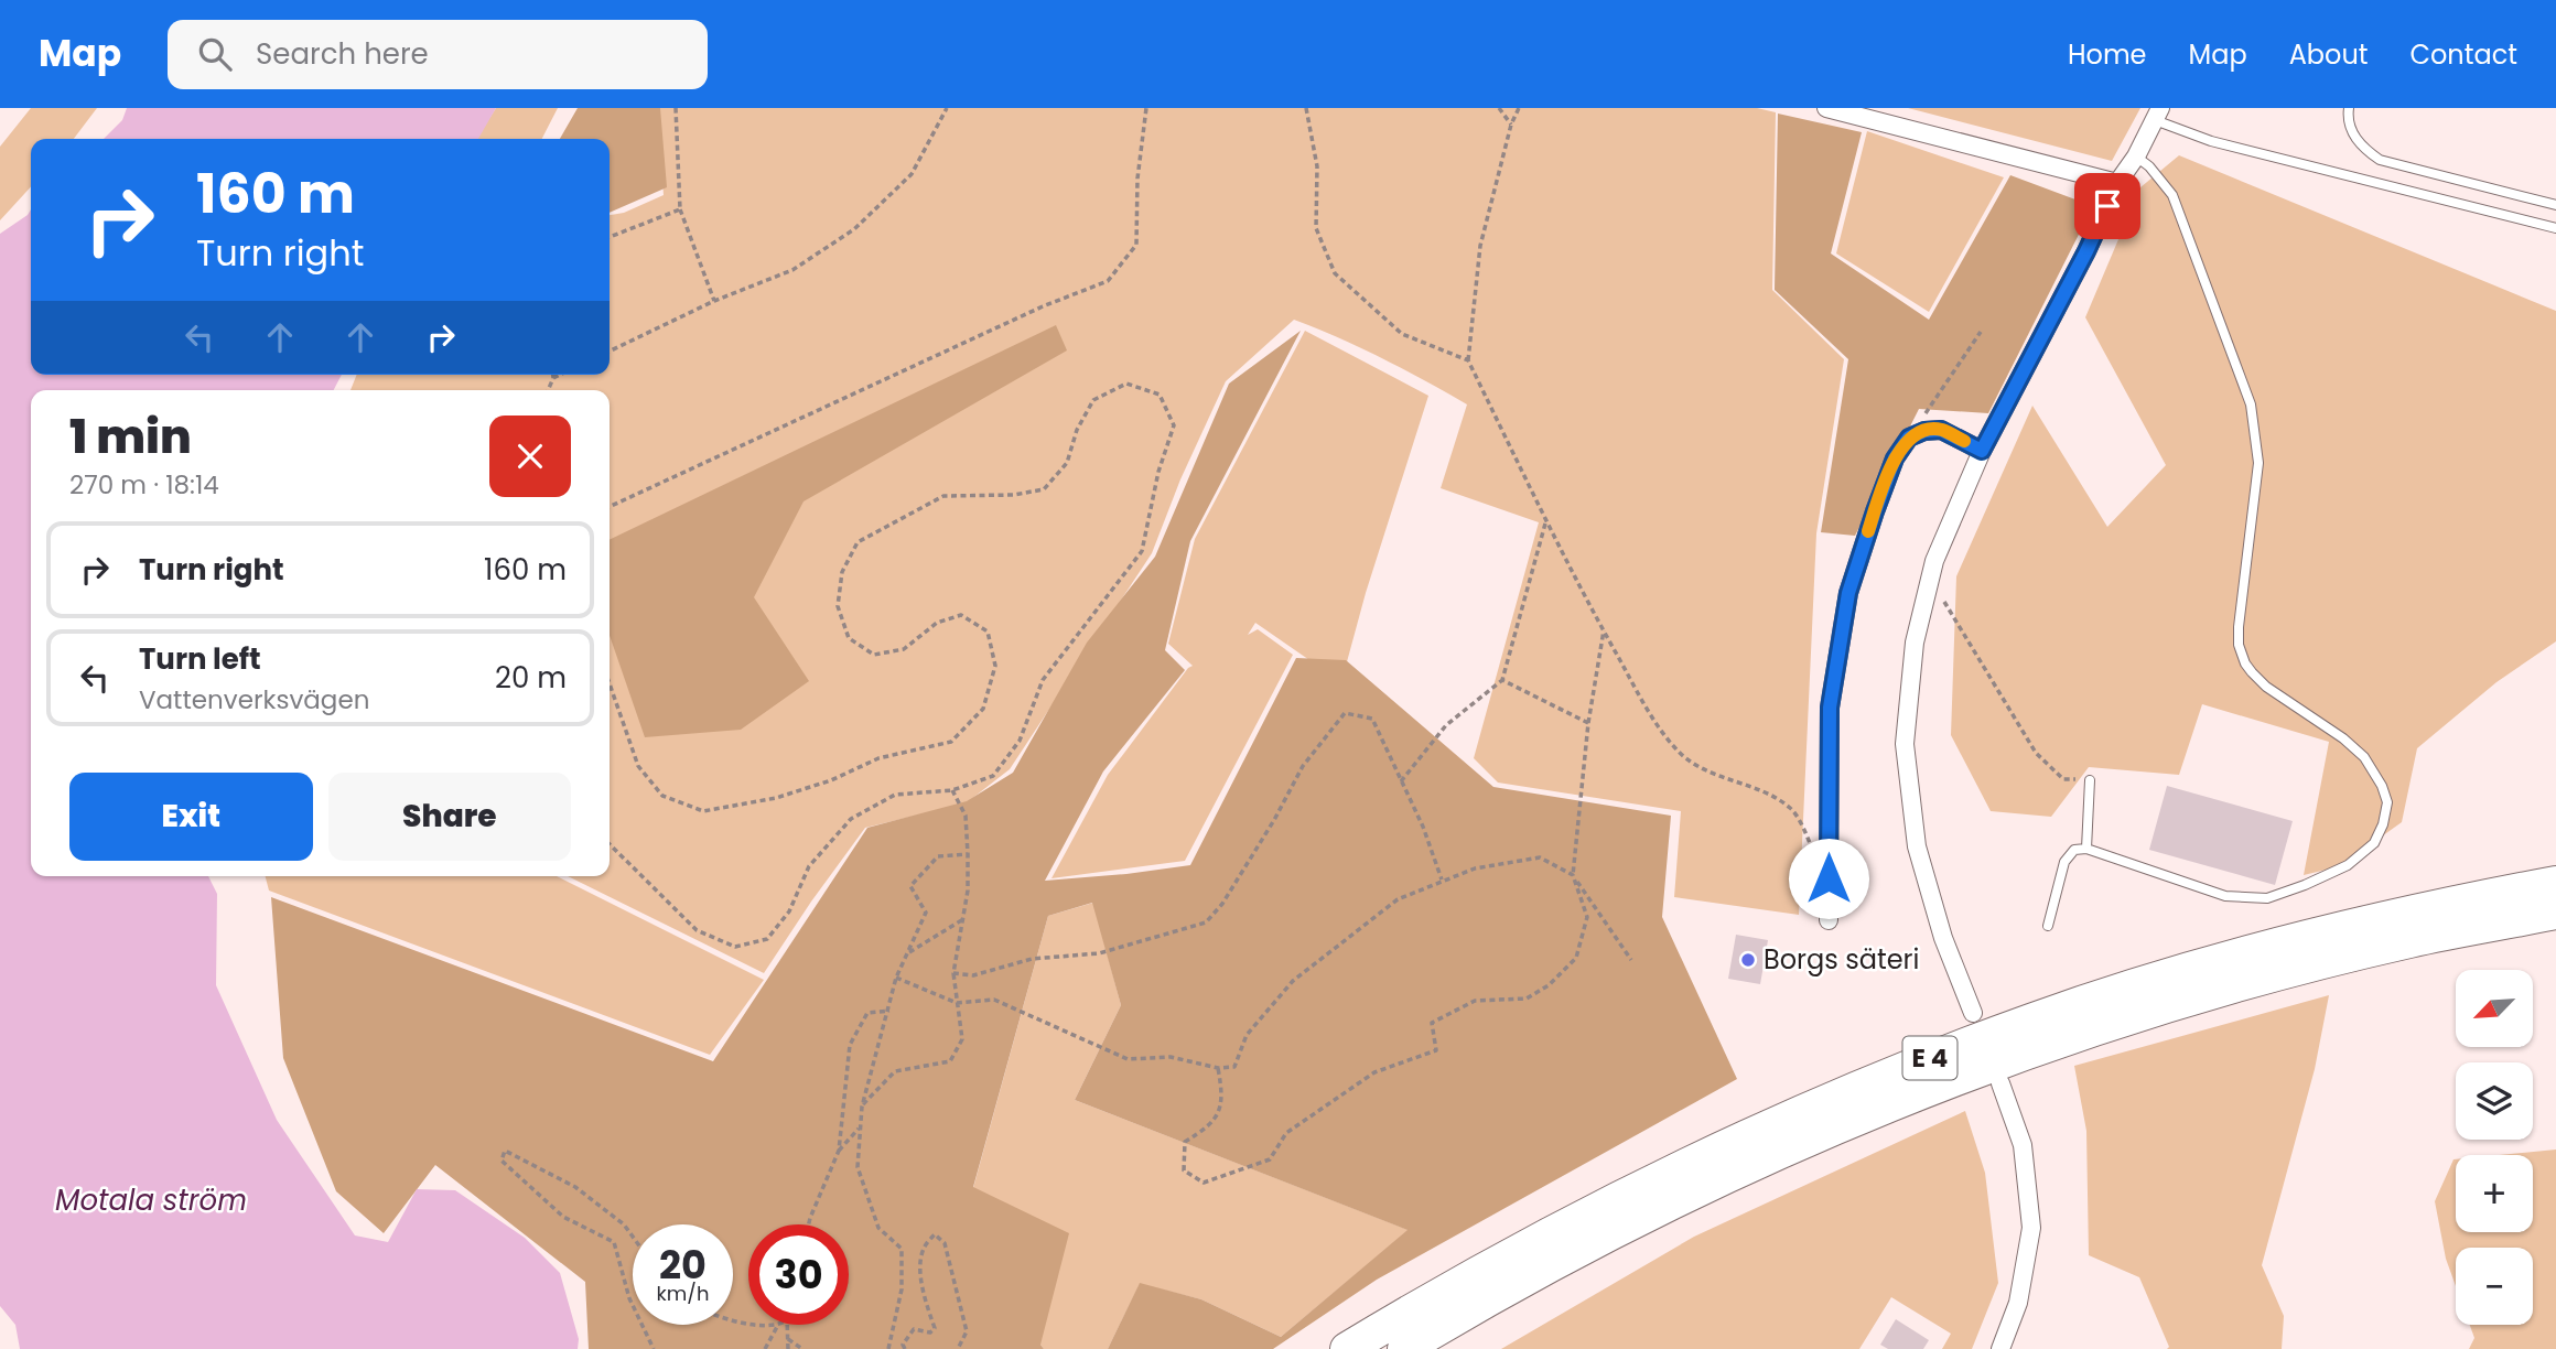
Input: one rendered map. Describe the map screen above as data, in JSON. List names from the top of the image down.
{
  "streets": {
    "highway": ["E 4"]
  },
  "water": ["Motala ström"],
  "places": ["Borgs säteri"],
  "north": "bottom left",
  "page": {
    "header": "Map",
    "search": "Search here",
    "nav": [
      "Home",
      "Map",
      "About",
      "Contact"
    ],
    "turn": ["160 m", "Turn right"],
    "heading": ["1 min", "270 m · 18:14"],
    "list": [
      {
        "name": "Turn right",
        "value": "160 m"
      },
      {
        "name": "Turn left",
        "note": "Vattenverksvägen",
        "value": "20 m"
      }
    ],
    "buttons": ["Exit", "Share"],
    "map_buttons": ["+", "−"],
    "speed": "20 km/h",
    "limit": "30"
  }
}
